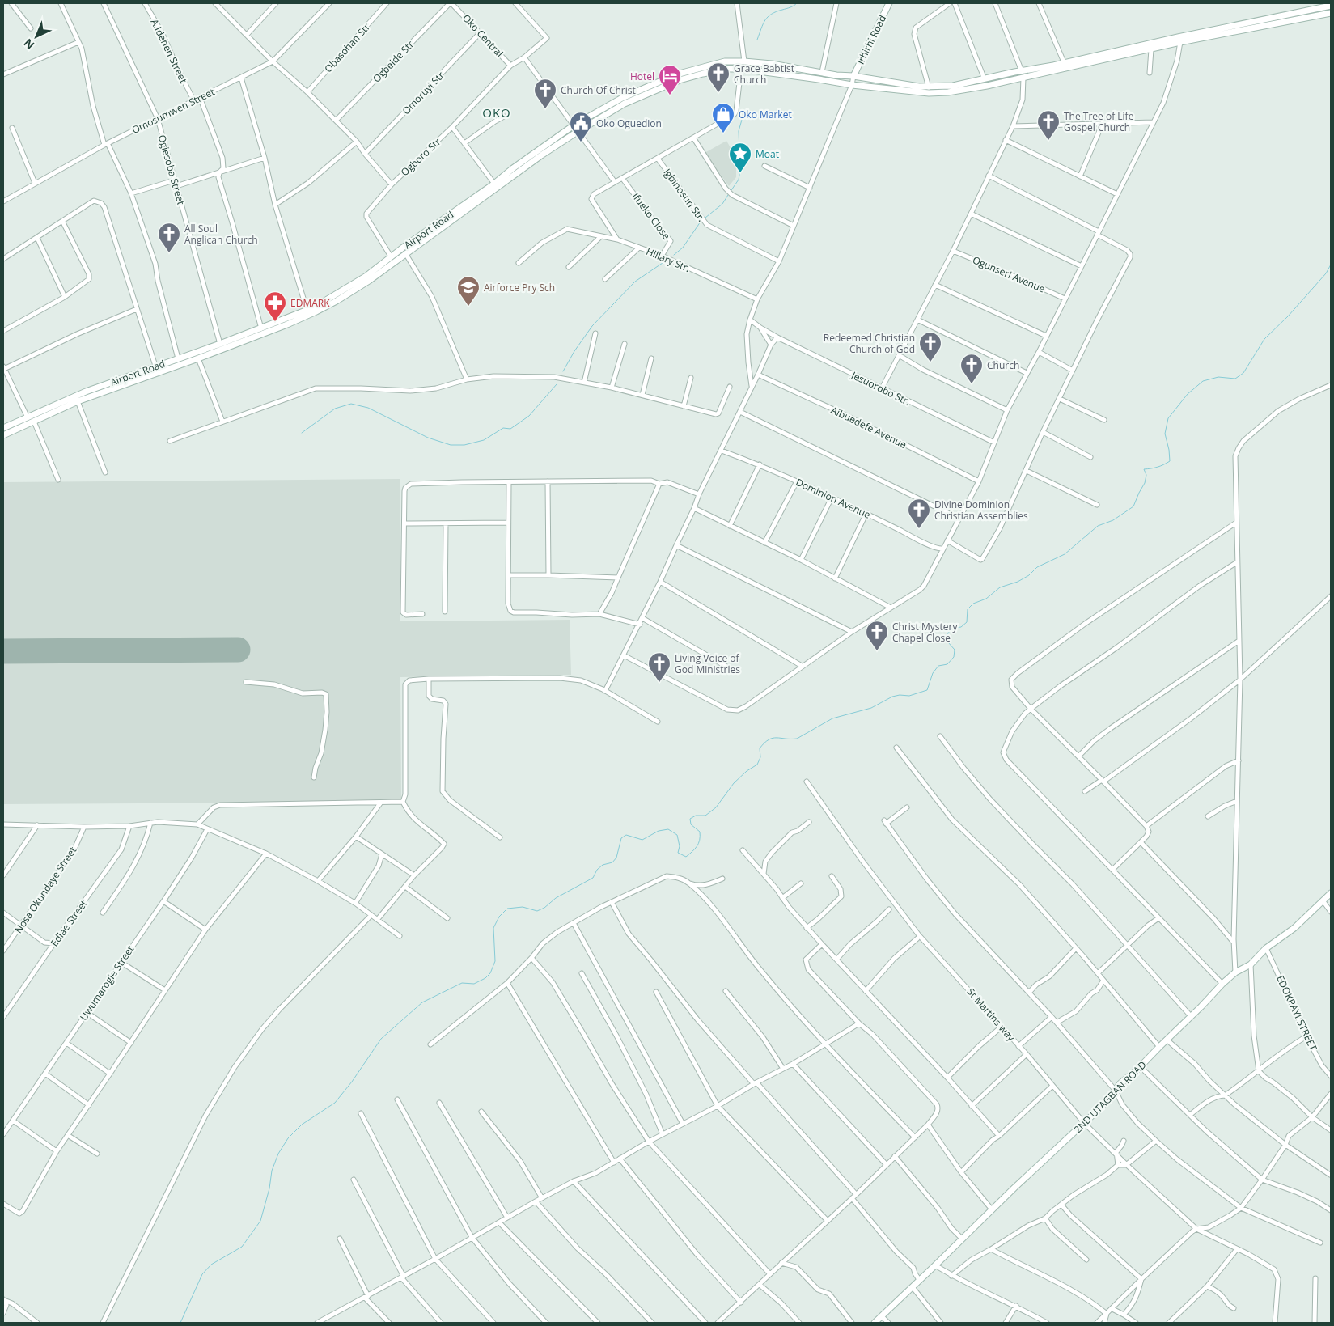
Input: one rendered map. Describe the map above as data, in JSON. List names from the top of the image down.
{
  "streets": {
    "main road": ["Irhirhi Road", "Airport Road", "2ND UTAGBAN ROAD"],
    "street": [
      "Oko Central",
      "Obasohan Str",
      "A.Idehen Street",
      "Ogbeide Str",
      "Omoruyi Str",
      "Omosumwen Street",
      "Ogboro Str",
      "Ogiesoba Street",
      "Igbinosun Str.",
      "Ifueko Close",
      "Hillary Str.",
      "Ogunseri Avenue",
      "Jesuorobo Str.",
      "Aibuedefe Avenue",
      "Dominion Avenue",
      "Nosa Okundaye Street",
      "Ediae Street",
      "Uwumarogie Street",
      "EDOKPAYI STREET",
      "St Martins way"
    ]
  },
  "crossings": [
    ["Oko Central", "Ogbeide Str"],
    ["Oko Central", "Omoruyi Str"],
    ["Oko Central", "Ogboro Str"],
    ["Irhirhi Road", "Airport Road"],
    ["A.Idehen Street", "Omosumwen Street"],
    ["Omosumwen Street", "Ogiesoba Street"],
    ["Ogboro Str", "Airport Road"],
    ["Ogiesoba Street", "Airport Road"],
    ["Ifueko Close", "Hillary Str."],
    ["EDOKPAYI STREET", "2ND UTAGBAN ROAD"],
    ["St Martins way", "2ND UTAGBAN ROAD"]
  ],
  "districts": ["OKO"],
  "places": {
    "church": [
      "Grace Babtist Church",
      "Church Of Christ",
      "The Tree of Life Gospel Church",
      "All Soul Anglican Church",
      "Redeemed Christian Church of God",
      "Church",
      "Divine Dominion Christian Assemblies",
      "Christ Mystery Chapel Close",
      "Living Voice of God Ministries"
    ],
    "hotel": ["Hotel"],
    "shop": ["Oko Market"],
    "public building": ["Oko Oguedion"],
    "place": ["Moat"],
    "school or university": ["Airforce Pry Sch"],
    "pharmacy": ["EDMARK"]
  },
  "north": "bottom left"
}
